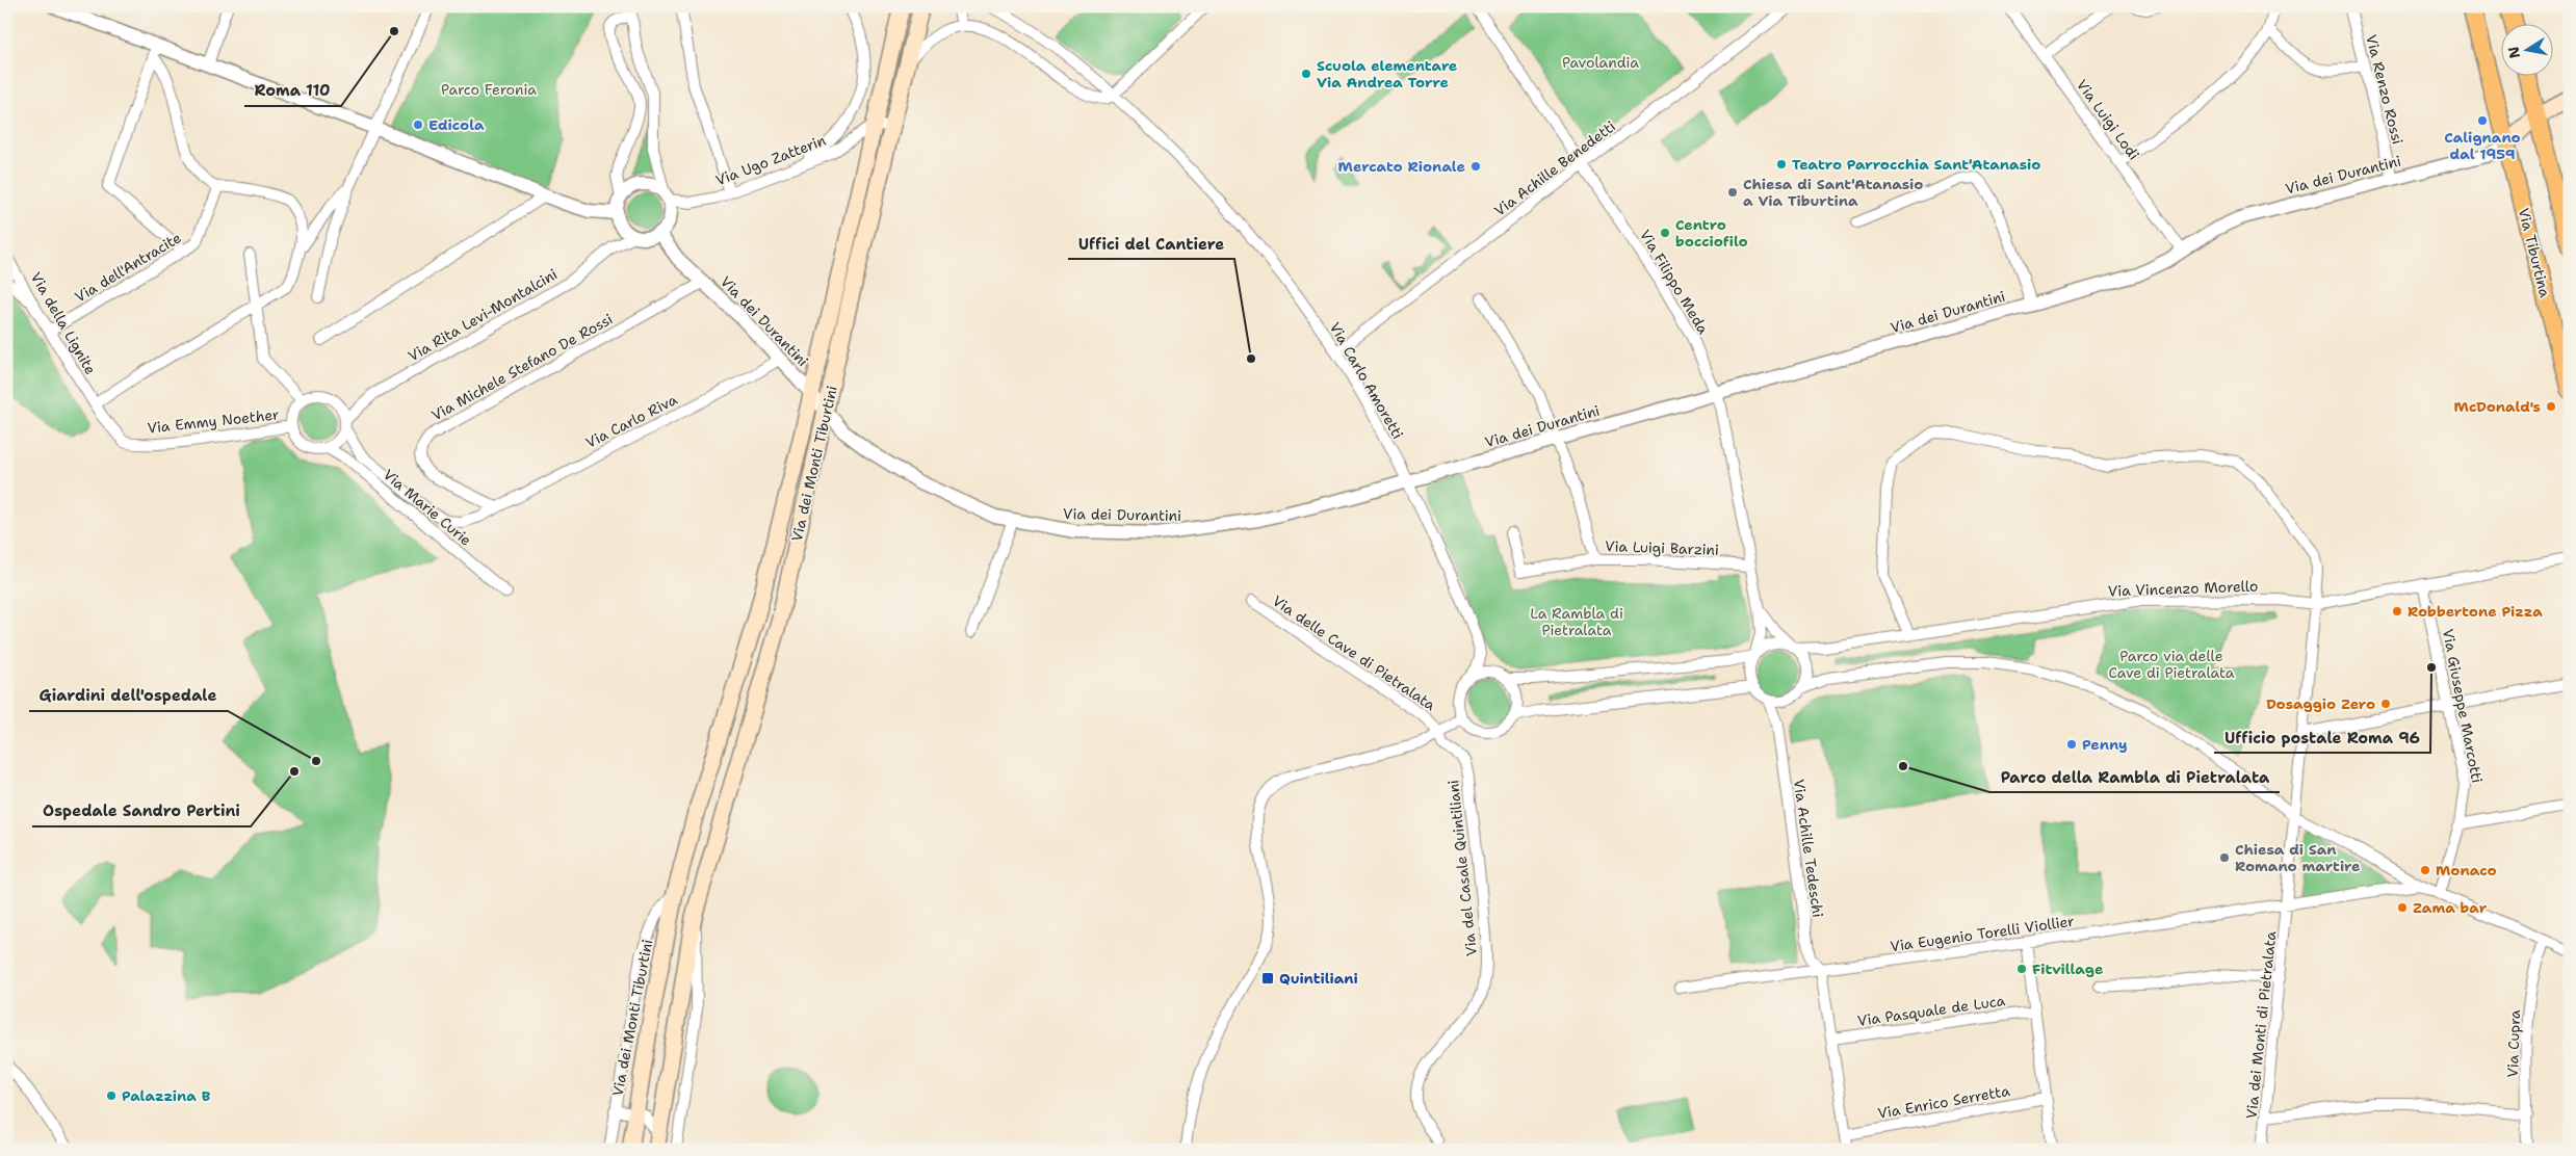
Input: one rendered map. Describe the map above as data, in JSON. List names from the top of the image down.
{
  "streets": {
    "main road": ["Via Tiburtina", "Via dei Monti Tiburtini"],
    "street": [
      "Via Renzo Rossi",
      "Via Luigi Lodi",
      "Via Ugo Zatterin",
      "Via Achille Benedetti",
      "Via dei Durantini",
      "Via dell'Antracite",
      "Via Filippo Meda",
      "Via Rita Levi-Montalcini",
      "Via della Lignite",
      "Via Michele Stefano De Rossi",
      "Via Carlo Amoretti",
      "Via Emmy Noether",
      "Via Carlo Riva",
      "Via Marie Curie",
      "Via Luigi Barzini",
      "Via Vincenzo Morello",
      "Via delle Cave di Pietralata",
      "Via Giuseppe Marcotti",
      "Via Achille Tedeschi",
      "Via del Casale Quintiliani",
      "Via Eugenio Torelli Viollier",
      "Via Pasquale de Luca",
      "Via dei Monti di Pietralata",
      "Via Cupra",
      "Via Enrico Serretta"
    ]
  },
  "crossings": [
    ["Via Renzo Rossi", "Via dei Durantini"],
    ["Via Luigi Lodi", "Via dei Durantini"],
    ["Via Ugo Zatterin", "Via dei Durantini"],
    ["Via Ugo Zatterin", "Via Rita Levi-Montalcini"],
    ["Via Ugo Zatterin", "Via dei Monti Tiburtini"],
    ["Via Achille Benedetti", "Via Filippo Meda"],
    ["Via Achille Benedetti", "Via Carlo Amoretti"],
    ["Via dei Durantini", "Via Tiburtina"],
    ["Via dei Durantini", "Via Filippo Meda"],
    ["Via dei Durantini", "Via Rita Levi-Montalcini"],
    ["Via dei Durantini", "Via Michele Stefano De Rossi"],
    ["Via dei Durantini", "Via Carlo Amoretti"],
    ["Via dei Durantini", "Via Carlo Riva"],
    ["Via dei Durantini", "Via dei Monti Tiburtini"],
    ["Via dell'Antracite", "Via della Lignite"],
    ["Via Filippo Meda", "Via Luigi Barzini"],
    ["Via Filippo Meda", "Via Vincenzo Morello"],
    ["Via Filippo Meda", "Via Achille Tedeschi"],
    ["Via Rita Levi-Montalcini", "Via Emmy Noether"],
    ["Via Rita Levi-Montalcini", "Via Carlo Riva"],
    ["Via Rita Levi-Montalcini", "Via Marie Curie"],
    ["Via della Lignite", "Via Emmy Noether"],
    ["Via Michele Stefano De Rossi", "Via Carlo Riva"],
    ["Via Emmy Noether", "Via Carlo Riva"],
    ["Via Emmy Noether", "Via Marie Curie"],
    ["Via Carlo Riva", "Via Marie Curie"],
    ["Via Vincenzo Morello", "Via Giuseppe Marcotti"],
    ["Via Vincenzo Morello", "Via Achille Tedeschi"],
    ["Via Vincenzo Morello", "Via dei Monti di Pietralata"],
    ["Via delle Cave di Pietralata", "Via del Casale Quintiliani"],
    ["Via Achille Tedeschi", "Via Eugenio Torelli Viollier"],
    ["Via Eugenio Torelli Viollier", "Via dei Monti di Pietralata"]
  ],
  "parks": [
    "Pavolandia",
    "Parco Feronia",
    "La Rambla di Pietralata",
    "Parco via delle Cave di Pietralata"
  ],
  "places": {
    "other": [
      "Roma 110",
      "Scuola elementare Via Andrea Torre",
      "Calignano dal 1959",
      "Edicola",
      "Teatro Parrocchia Sant'Atanasio",
      "Mercato Rionale",
      "Chiesa di Sant'Atanasio a Via Tiburtina",
      "Centro bocciofilo",
      "Uffici del Cantiere",
      "McDonald's",
      "Robbertone Pizza",
      "Ufficio postale Roma 96",
      "Dosaggio Zero",
      "Penny",
      "Giardini dell'ospedale",
      "Parco della Rambla di Pietralata",
      "Ospedale Sandro Pertini",
      "Chiesa di San Romano martire",
      "Monaco",
      "Zama bar",
      "Fitvillage",
      "Palazzina B"
    ],
    "transit": ["Quintiliani"]
  },
  "north": "left"
}
